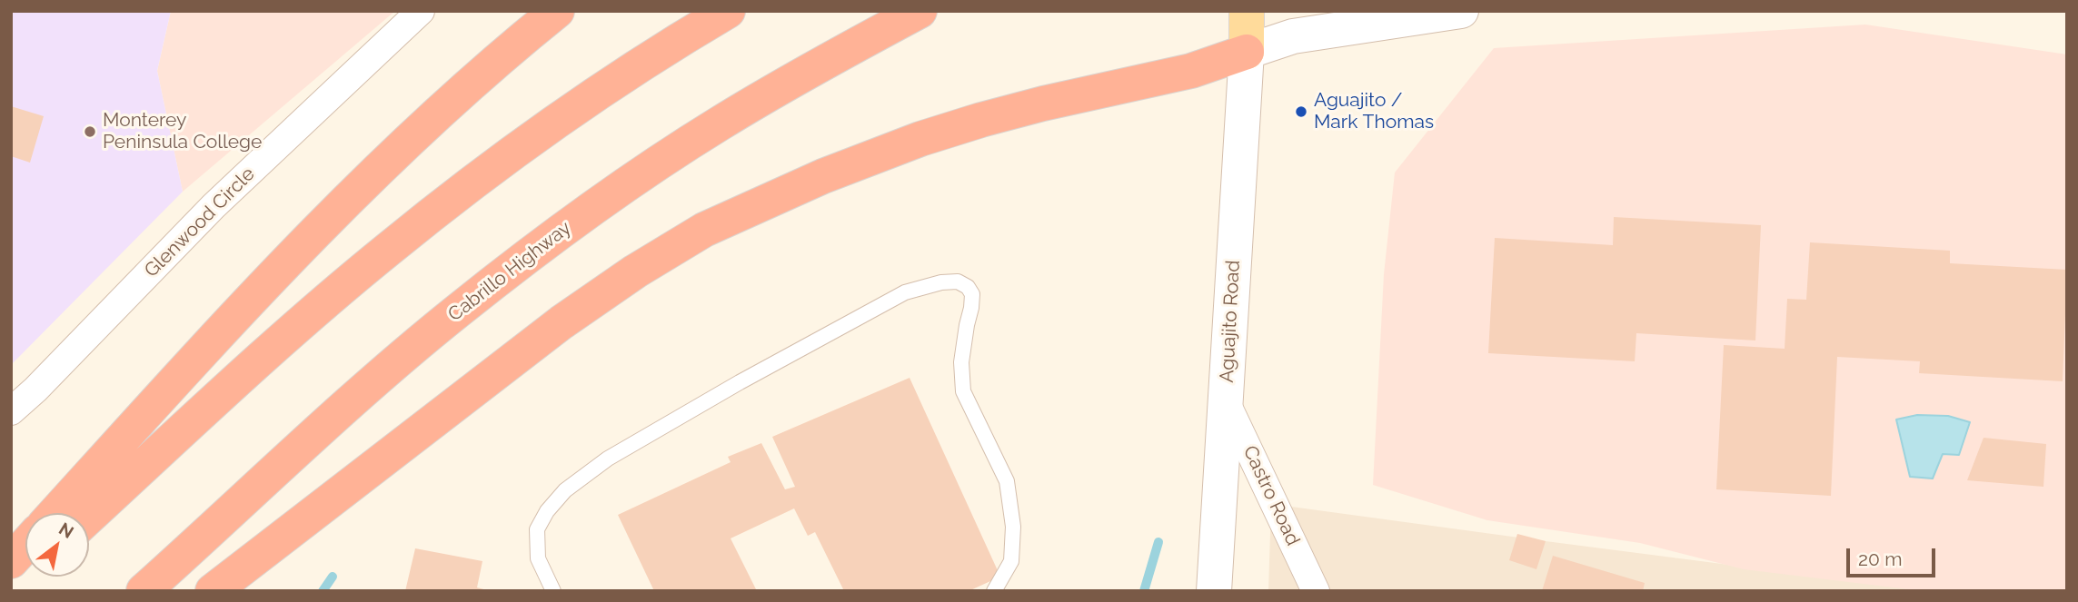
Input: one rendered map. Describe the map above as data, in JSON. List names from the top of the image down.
{
  "streets": {
    "highway": ["Cabrillo Highway"],
    "street": ["Glenwood Circle", "Aguajito Road", "Castro Road"]
  },
  "crossings": [
    ["Aguajito Road", "Castro Road"]
  ],
  "places": ["Aguajito / Mark Thomas", "Monterey Peninsula College"],
  "scale_bar": "20 m",
  "north": "top right"
}
